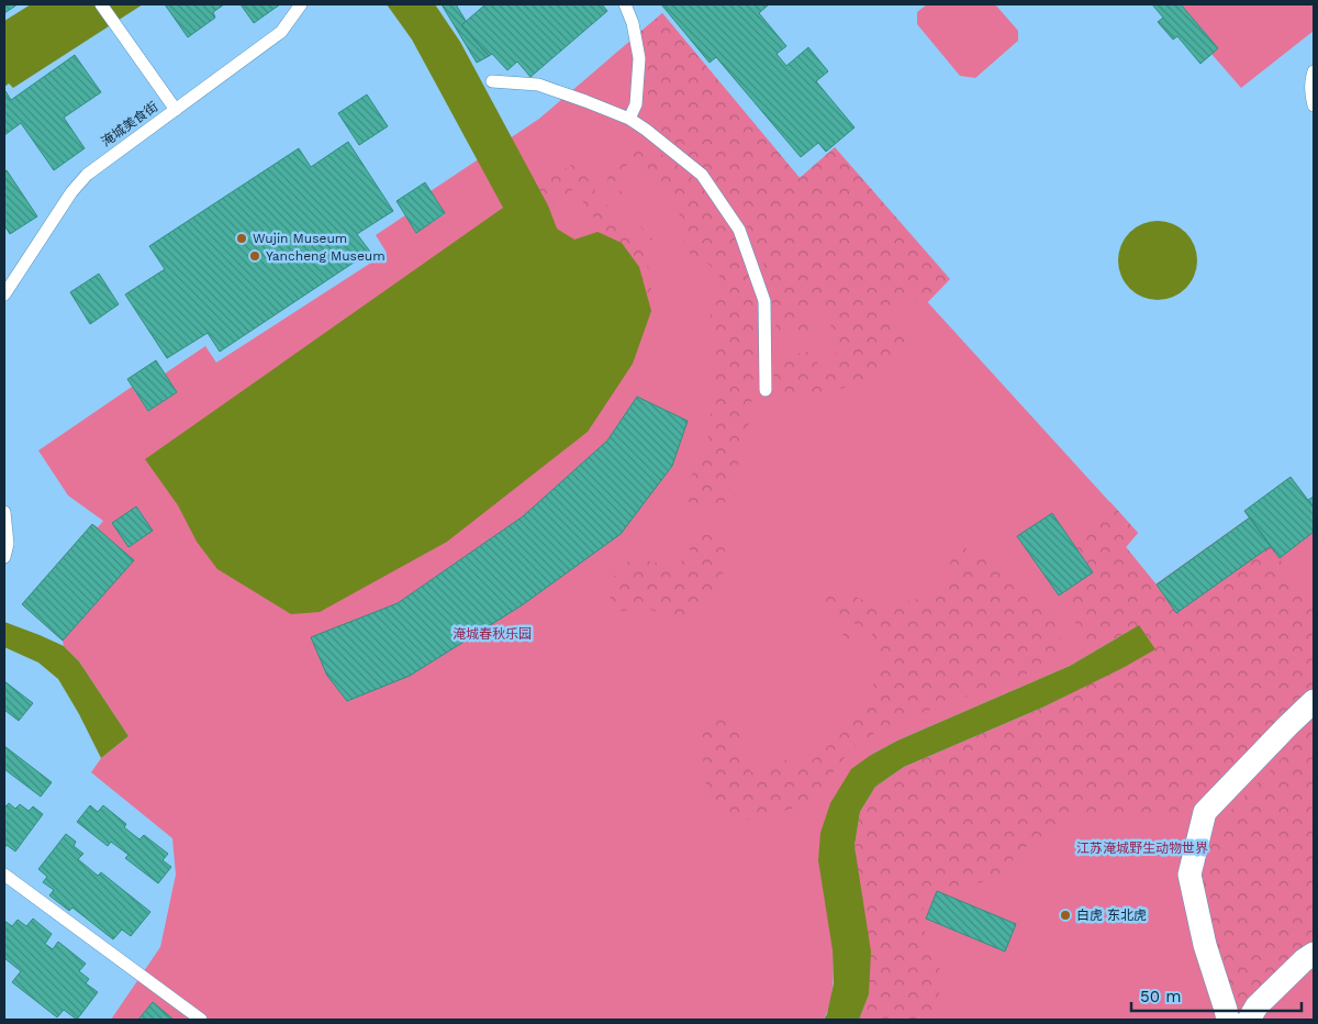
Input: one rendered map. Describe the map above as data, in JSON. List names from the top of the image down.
{
  "streets": {
    "lane": ["淹城美食街"]
  },
  "parks": ["淹城春秋乐园", "江苏淹城野生动物世界"],
  "places": ["Wujin Museum", "Yancheng Museum", "白虎 东北虎"],
  "scale_bar": "50 m"
}
